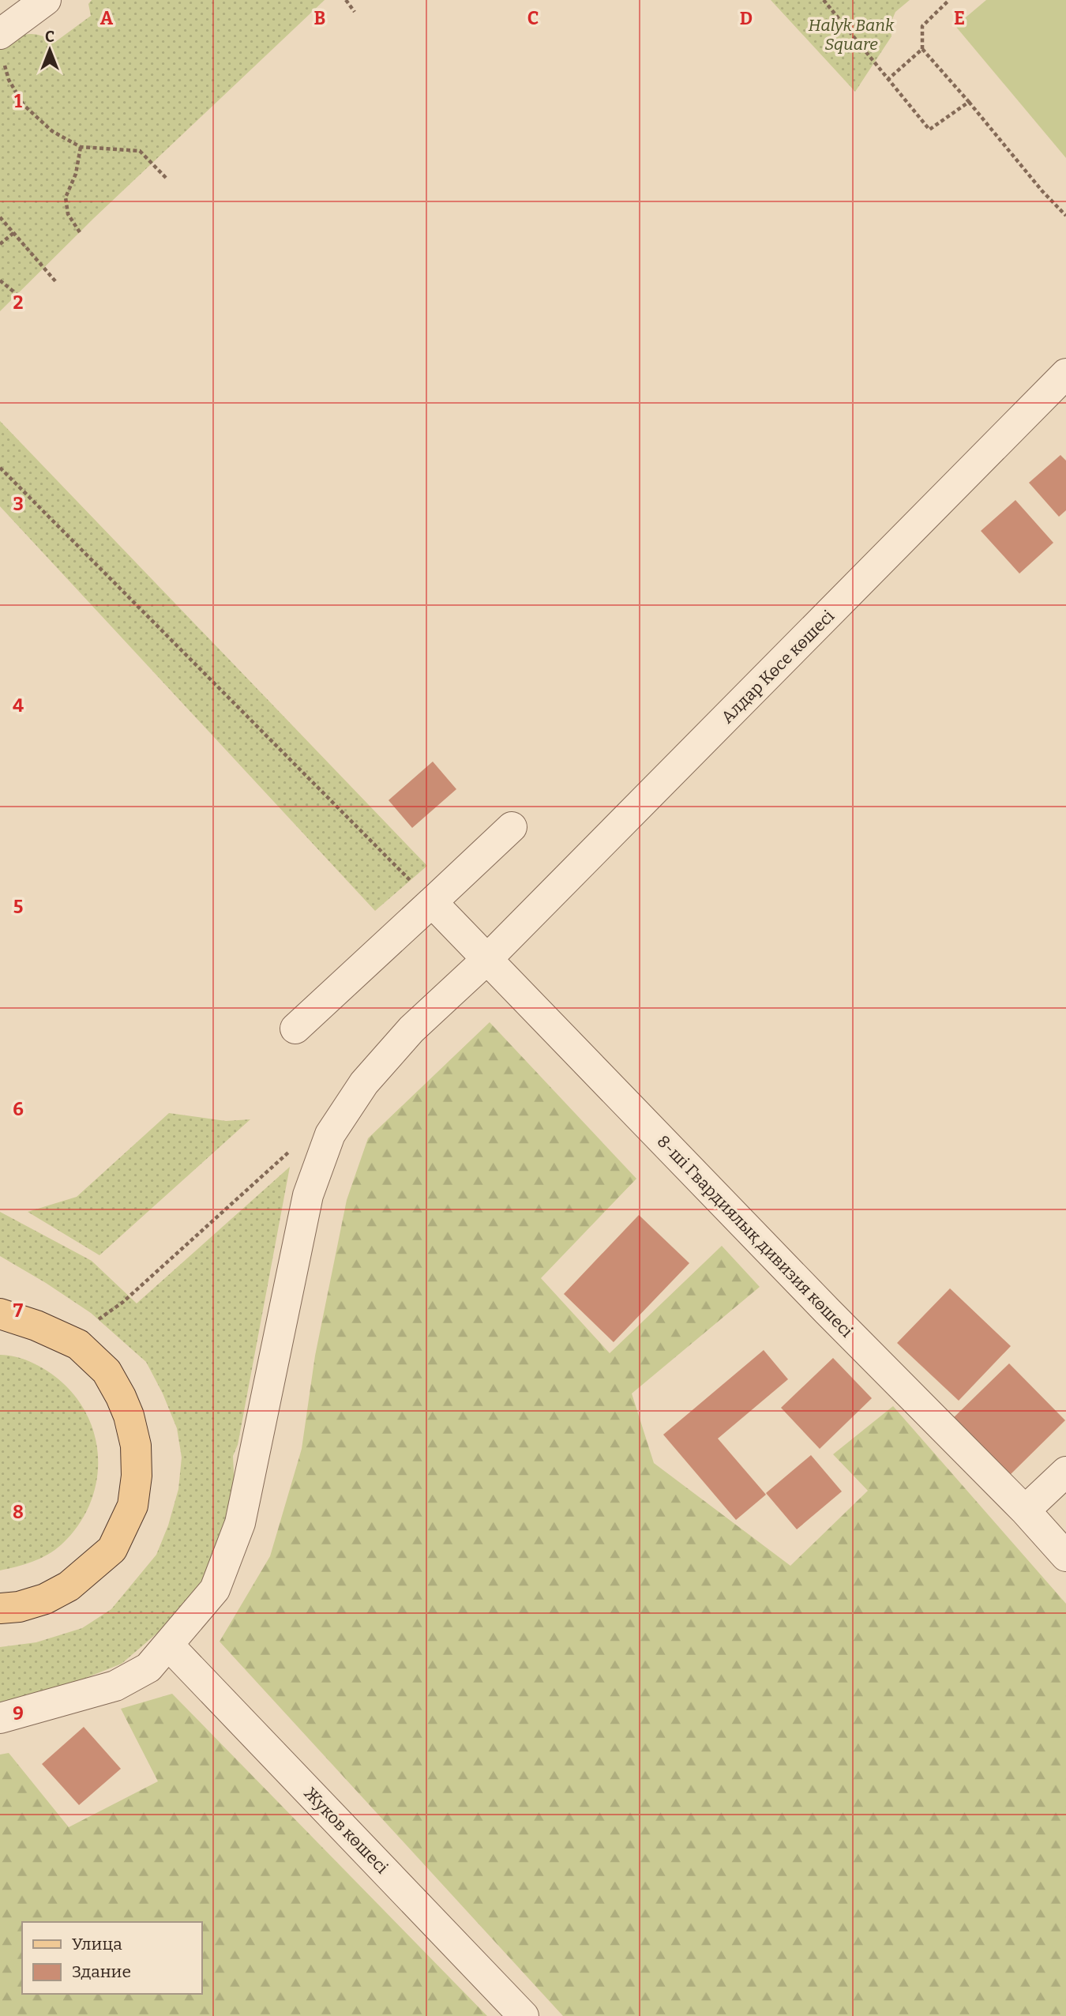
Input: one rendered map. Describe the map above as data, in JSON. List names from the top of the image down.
{
  "streets": {
    "street": ["Алдар Көсе көшесі", "8-ші Гвардиялық дивизия көшесі", "Жуков көшесі"]
  },
  "crossings": [
    ["Алдар Көсе көшесі", "8-ші Гвардиялық дивизия көшесі"],
    ["Алдар Көсе көшесі", "Жуков көшесі"]
  ],
  "parks": ["Halyk Bank Square"],
  "legend": ["Улица", "Здание"],
  "north": "top",
  "grid": {
    "columns": [
      "A",
      "B",
      "C",
      "D",
      "E"
    ],
    "rows": [
      "1",
      "2",
      "3",
      "4",
      "5",
      "6",
      "7",
      "8",
      "9"
    ]
  }
}
